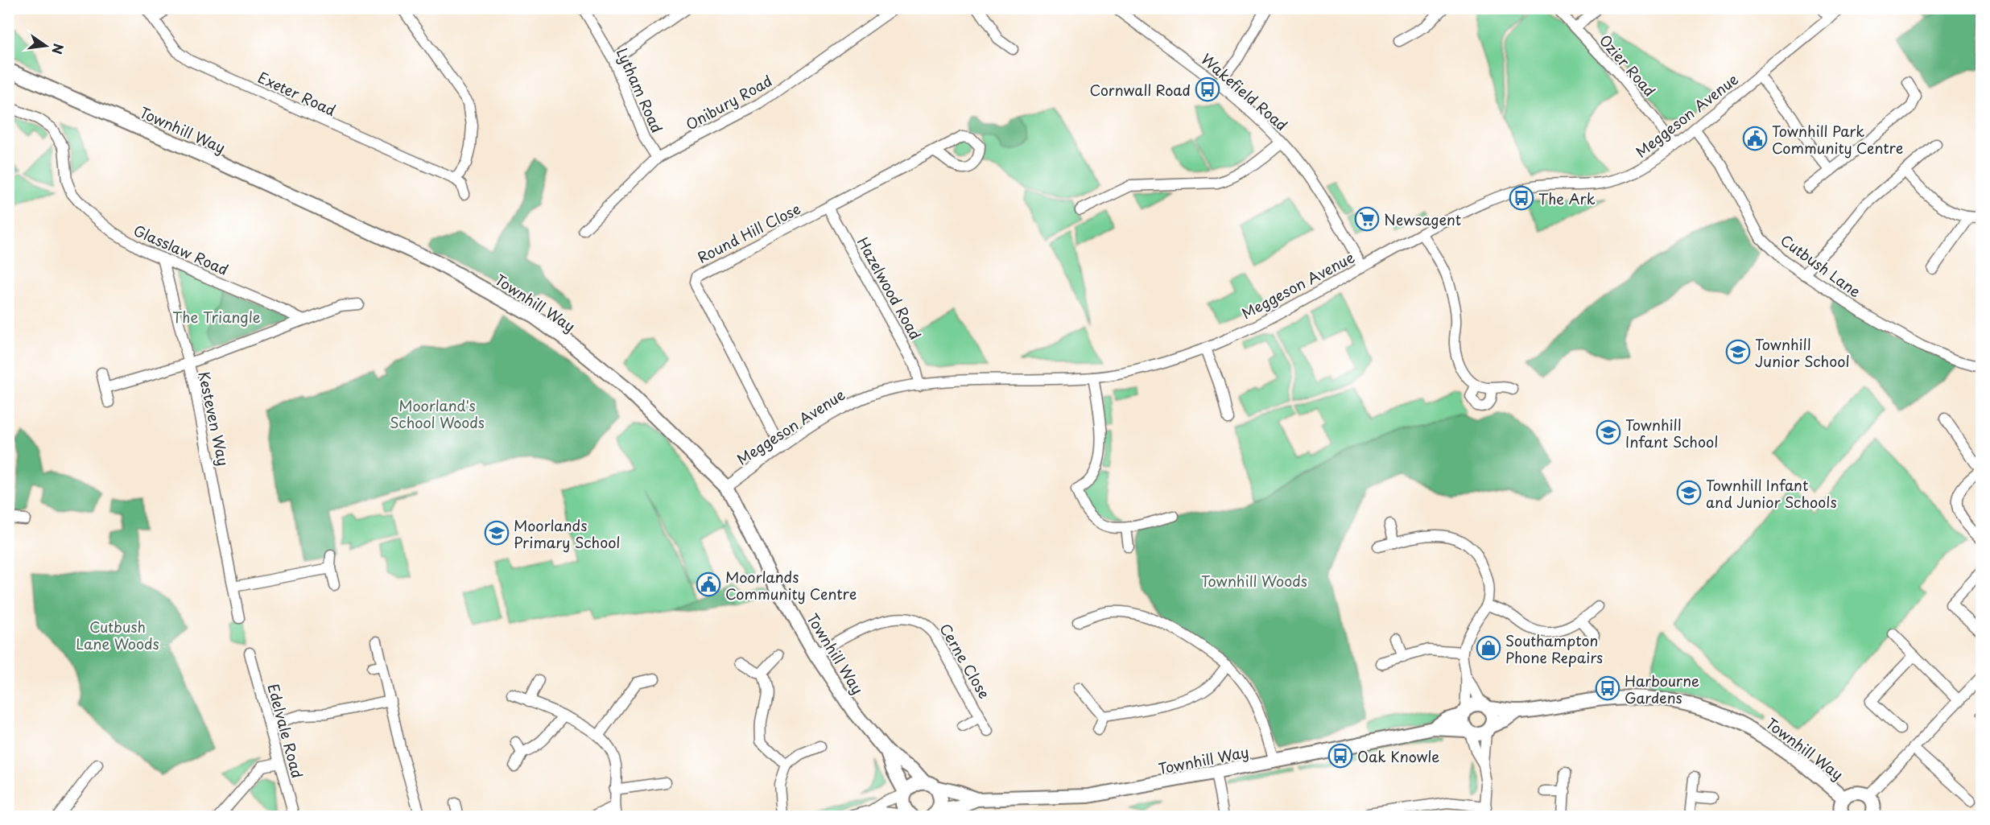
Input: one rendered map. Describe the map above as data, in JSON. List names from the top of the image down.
{
  "streets": {
    "street": [
      "Ozier Road",
      "Lytham Road",
      "Wakefield Road",
      "Exeter Road",
      "Onibury Road",
      "Meggeson Avenue",
      "Townhill Way",
      "Round Hill Close",
      "Glasslaw Road",
      "Cutbush Lane",
      "Hazelwood Road",
      "Kesteven Way",
      "Cerne Close",
      "Edelvale Road"
    ]
  },
  "crossings": [
    ["Ozier Road", "Meggeson Avenue"],
    ["Lytham Road", "Onibury Road"],
    ["Wakefield Road", "Meggeson Avenue"],
    ["Meggeson Avenue", "Townhill Way"],
    ["Meggeson Avenue", "Round Hill Close"],
    ["Meggeson Avenue", "Cutbush Lane"],
    ["Meggeson Avenue", "Hazelwood Road"],
    ["Townhill Way", "Cerne Close"],
    ["Round Hill Close", "Hazelwood Road"],
    ["Glasslaw Road", "Kesteven Way"]
  ],
  "parks": [
    "The Triangle",
    "Moorland's School Woods",
    "Townhill Woods",
    "Cutbush Lane Woods"
  ],
  "places": {
    "bus stop": [
      "Cornwall Road",
      "The Ark",
      "Harbourne Gardens",
      "Oak Knowle"
    ],
    "public building": ["Townhill Park Community Centre", "Moorlands Community Centre"],
    "supermarket": ["Newsagent"],
    "school or university": [
      "Townhill Junior School",
      "Townhill Infant School",
      "Townhill Infant and Junior Schools",
      "Moorlands Primary School"
    ],
    "shop": ["Southampton Phone Repairs"]
  },
  "north": "right"
}
